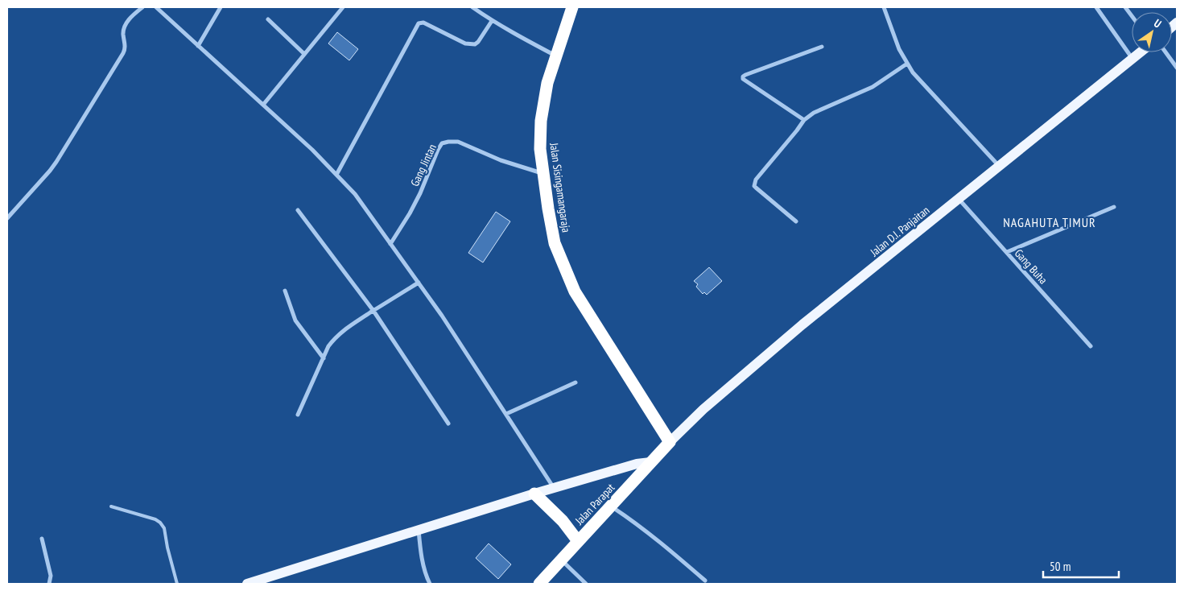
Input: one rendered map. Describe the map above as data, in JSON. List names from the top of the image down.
{
  "streets": {
    "highway": ["Jalan Sisingamangaraja", "Jalan Parapat"],
    "main road": ["Jalan D.I. Panjaitan"],
    "street": ["Gang Jintan", "Gang Buha"]
  },
  "crossings": [
    ["Gang Jintan", "Jalan Sisingamangaraja"],
    ["Jalan Sisingamangaraja", "Jalan D.I. Panjaitan"],
    ["Jalan Sisingamangaraja", "Jalan Parapat"],
    ["Jalan D.I. Panjaitan", "Gang Buha"],
    ["Jalan D.I. Panjaitan", "Jalan Parapat"]
  ],
  "districts": ["NAGAHUTA TIMUR"],
  "scale_bar": "50 m",
  "north": "top right"
}
